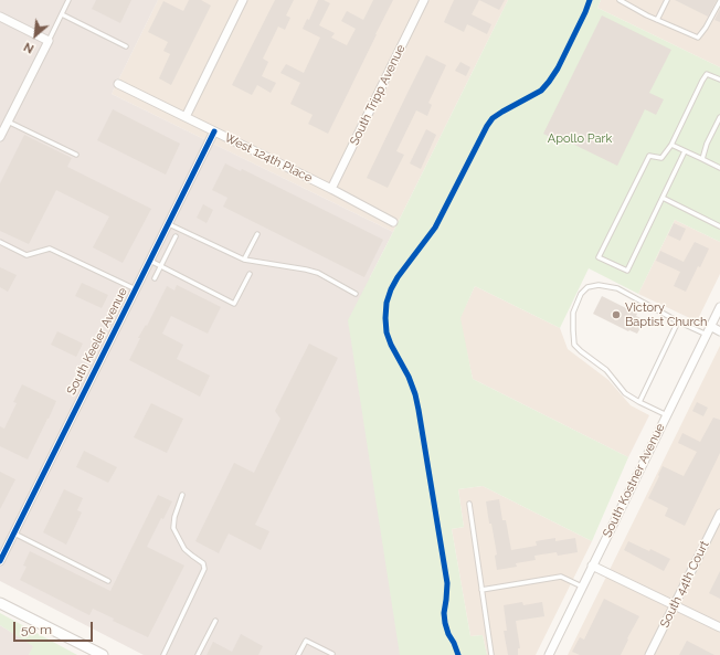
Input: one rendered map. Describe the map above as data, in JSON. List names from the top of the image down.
{
  "streets": {
    "street": [
      "South Tripp Avenue",
      "West 124th Place",
      "South Keeler Avenue",
      "South Kostner Avenue",
      "South 44th Court"
    ]
  },
  "crossings": [
    ["South Tripp Avenue", "West 124th Place"],
    ["West 124th Place", "South Keeler Avenue"]
  ],
  "parks": ["Apollo Park"],
  "places": ["Victory Baptist Church"],
  "scale_bar": "50 m",
  "north": "bottom left"
}
